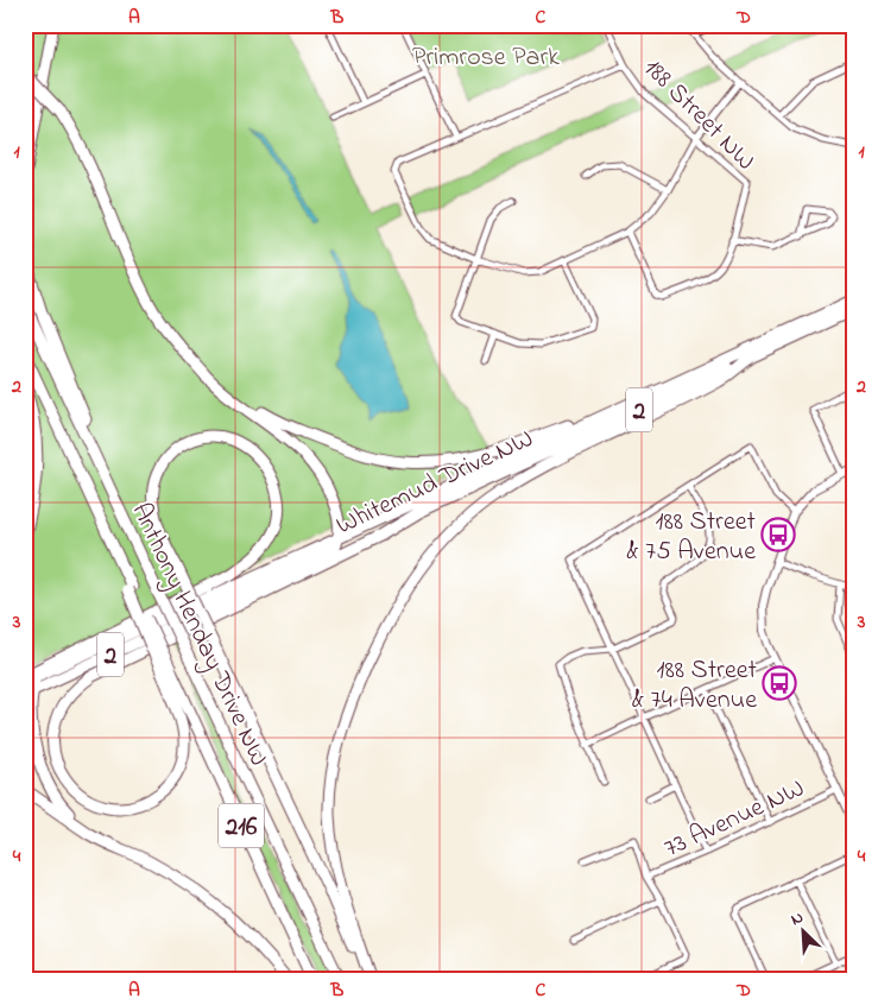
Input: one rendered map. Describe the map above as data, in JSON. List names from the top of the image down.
{
  "streets": {
    "highway": [
      "2",
      "Whitemud Drive NW",
      "Anthony Henday Drive NW",
      "216"
    ],
    "street": ["188 Street NW", "73 Avenue NW"]
  },
  "parks": ["Primrose Park"],
  "places": {
    "bus stop": ["188 Street & 75 Avenue", "188 Street & 74 Avenue"]
  },
  "north": "top left",
  "grid": {
    "columns": [
      "A",
      "B",
      "C",
      "D"
    ],
    "rows": [
      "1",
      "2",
      "3",
      "4"
    ]
  }
}
